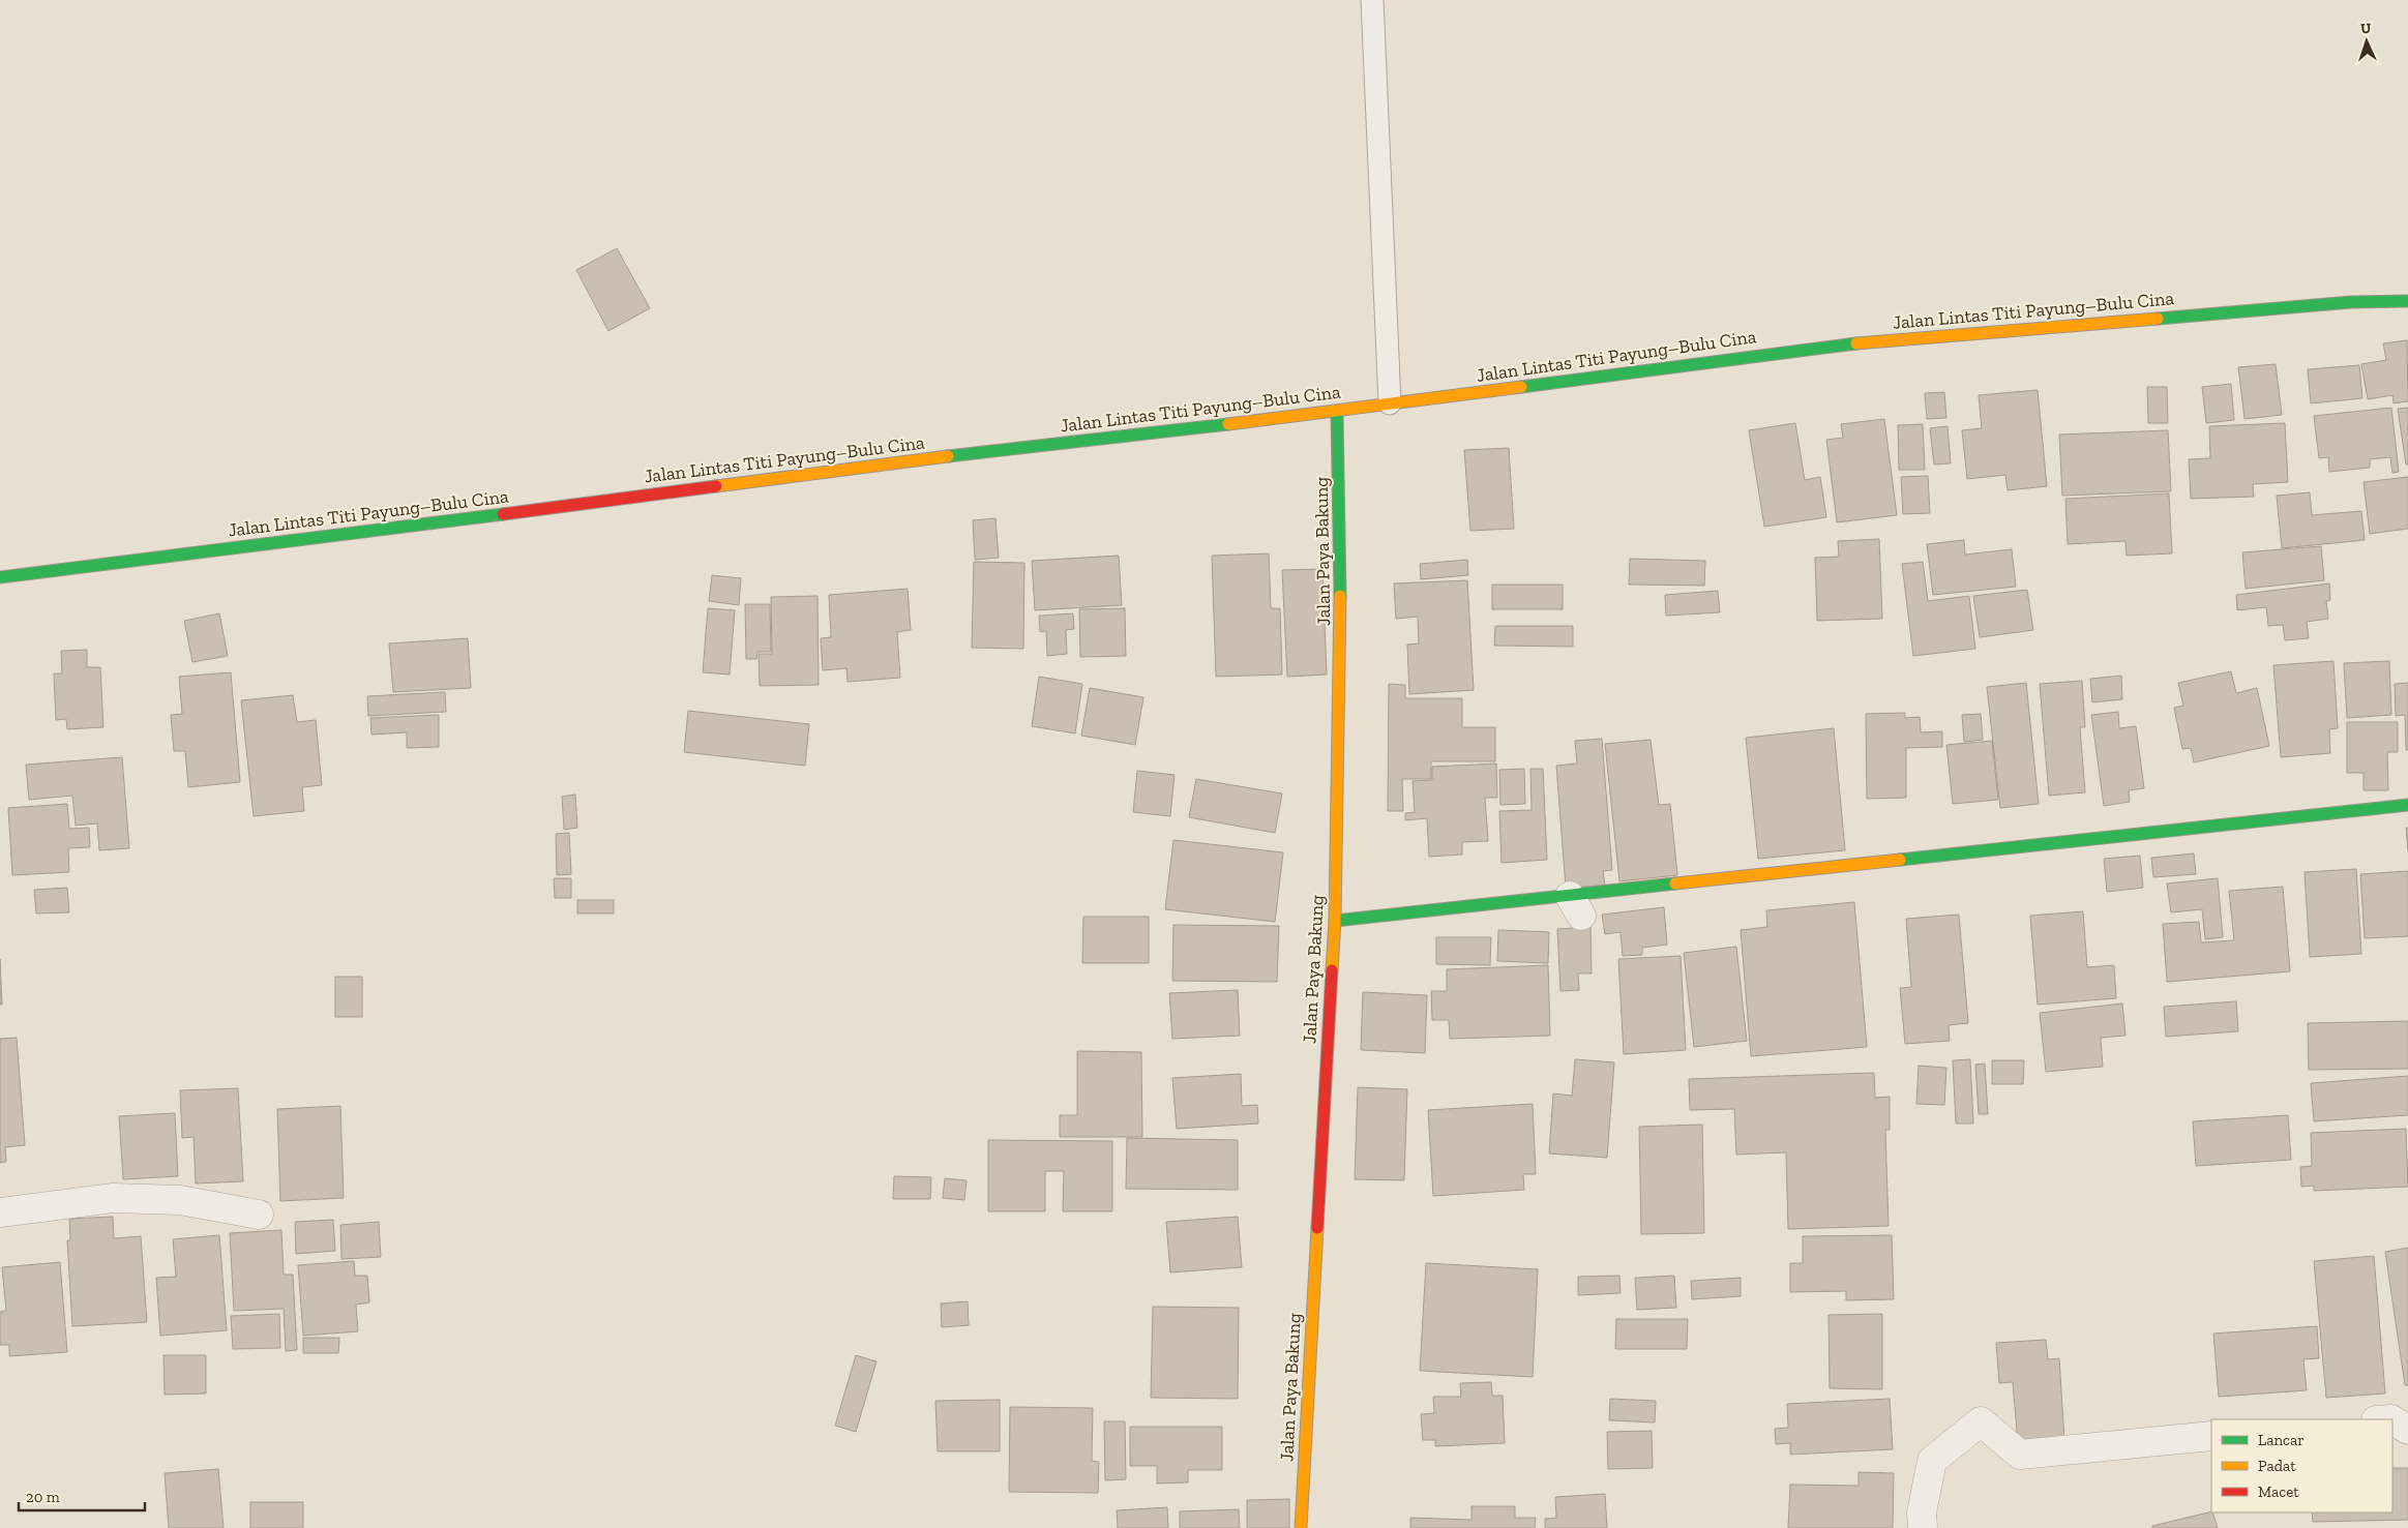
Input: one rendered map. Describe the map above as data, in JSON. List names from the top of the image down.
{
  "streets": {
    "main road": ["Jalan Lintas Titi Payung–Bulu Cina", "Jalan Paya Bakung"]
  },
  "crossings": [
    ["Jalan Lintas Titi Payung–Bulu Cina", "Jalan Paya Bakung"]
  ],
  "legend": ["Lancar", "Padat", "Macet"],
  "scale_bar": "20 m",
  "north": "top"
}
